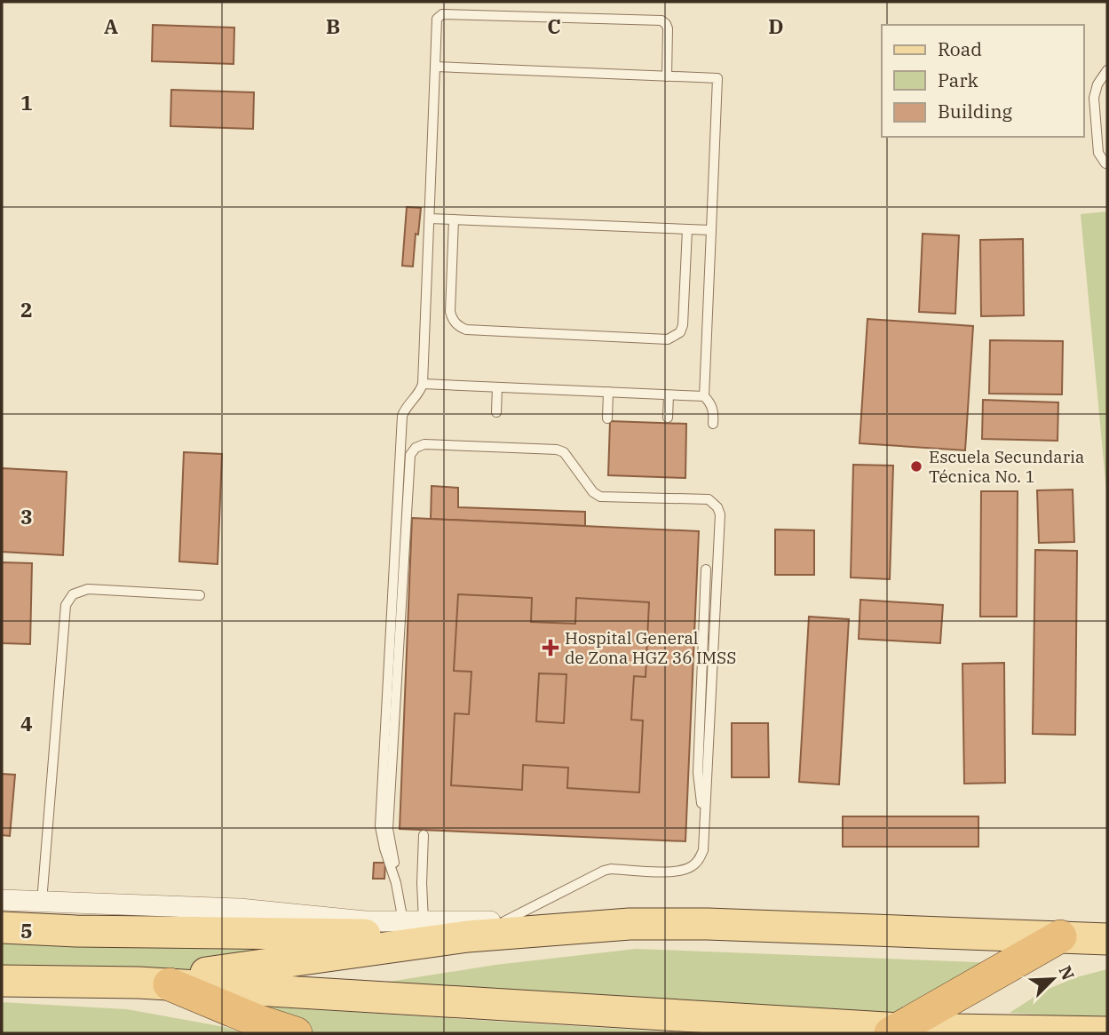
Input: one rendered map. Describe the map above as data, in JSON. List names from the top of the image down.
{
  "places": {
    "other": ["Escuela Secundaria Técnica No. 1"],
    "health": ["Hospital General de Zona HGZ 36 IMSS"]
  },
  "legend": ["Road", "Park", "Building"],
  "north": "top right",
  "grid": {
    "columns": [
      "A",
      "B",
      "C",
      "D"
    ],
    "rows": [
      "1",
      "2",
      "3",
      "4",
      "5"
    ]
  }
}
